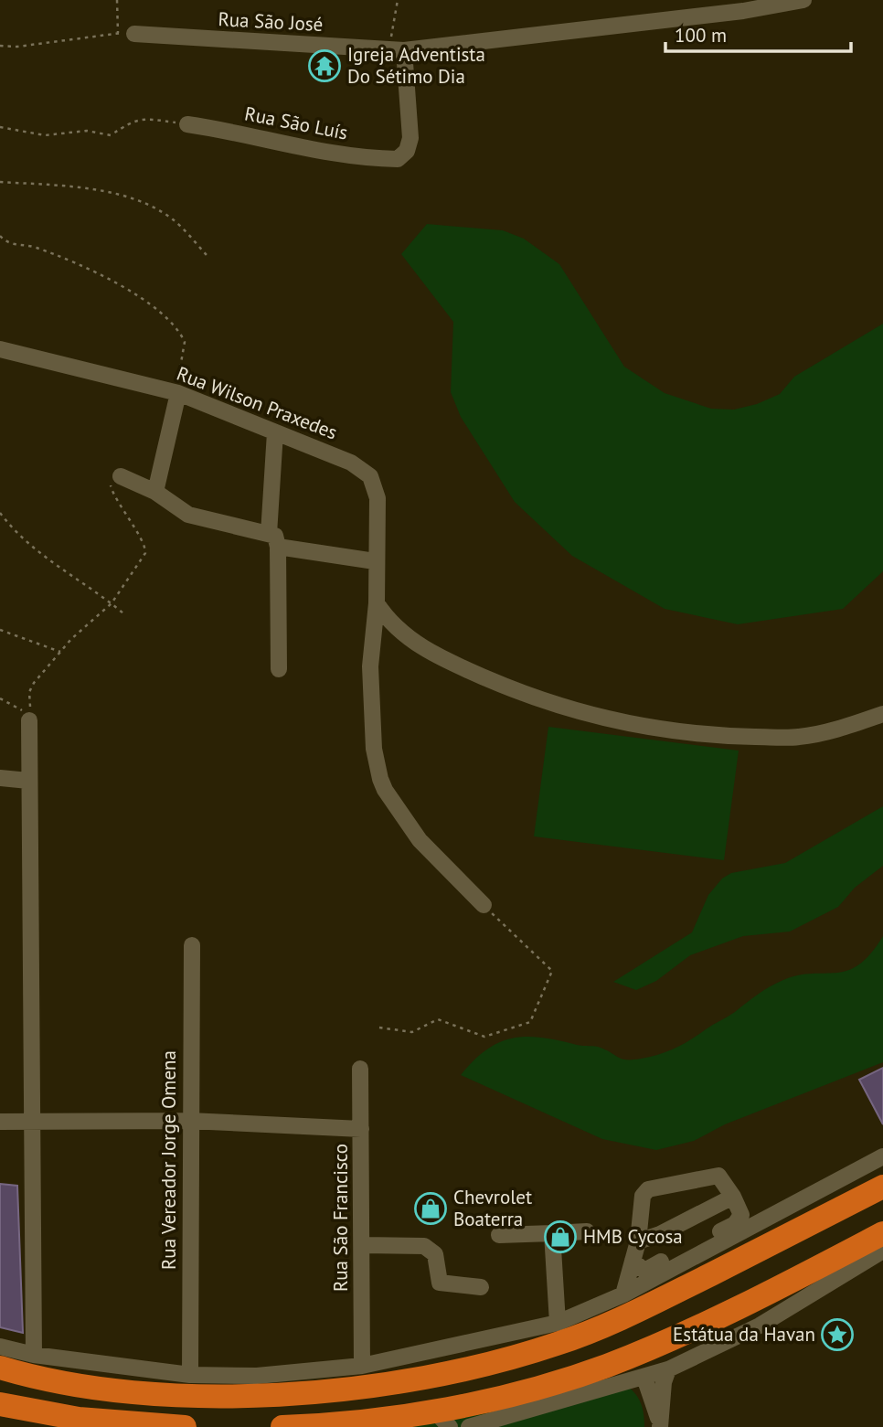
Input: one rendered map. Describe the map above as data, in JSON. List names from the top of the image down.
{
  "streets": {
    "street": [
      "Rua São José",
      "Rua São Luís",
      "Rua Wilson Praxedes",
      "Rua Vereador Jorge Omena",
      "Rua São Francisco"
    ]
  },
  "crossings": [
    ["Rua São José", "Rua São Luís"]
  ],
  "places": {
    "temple": ["Igreja Adventista Do Sétimo Dia"],
    "shop": ["Chevrolet Boaterra", "HMB Cycosa"],
    "place": ["Estátua da Havan"]
  },
  "scale_bar": "100 m"
}
